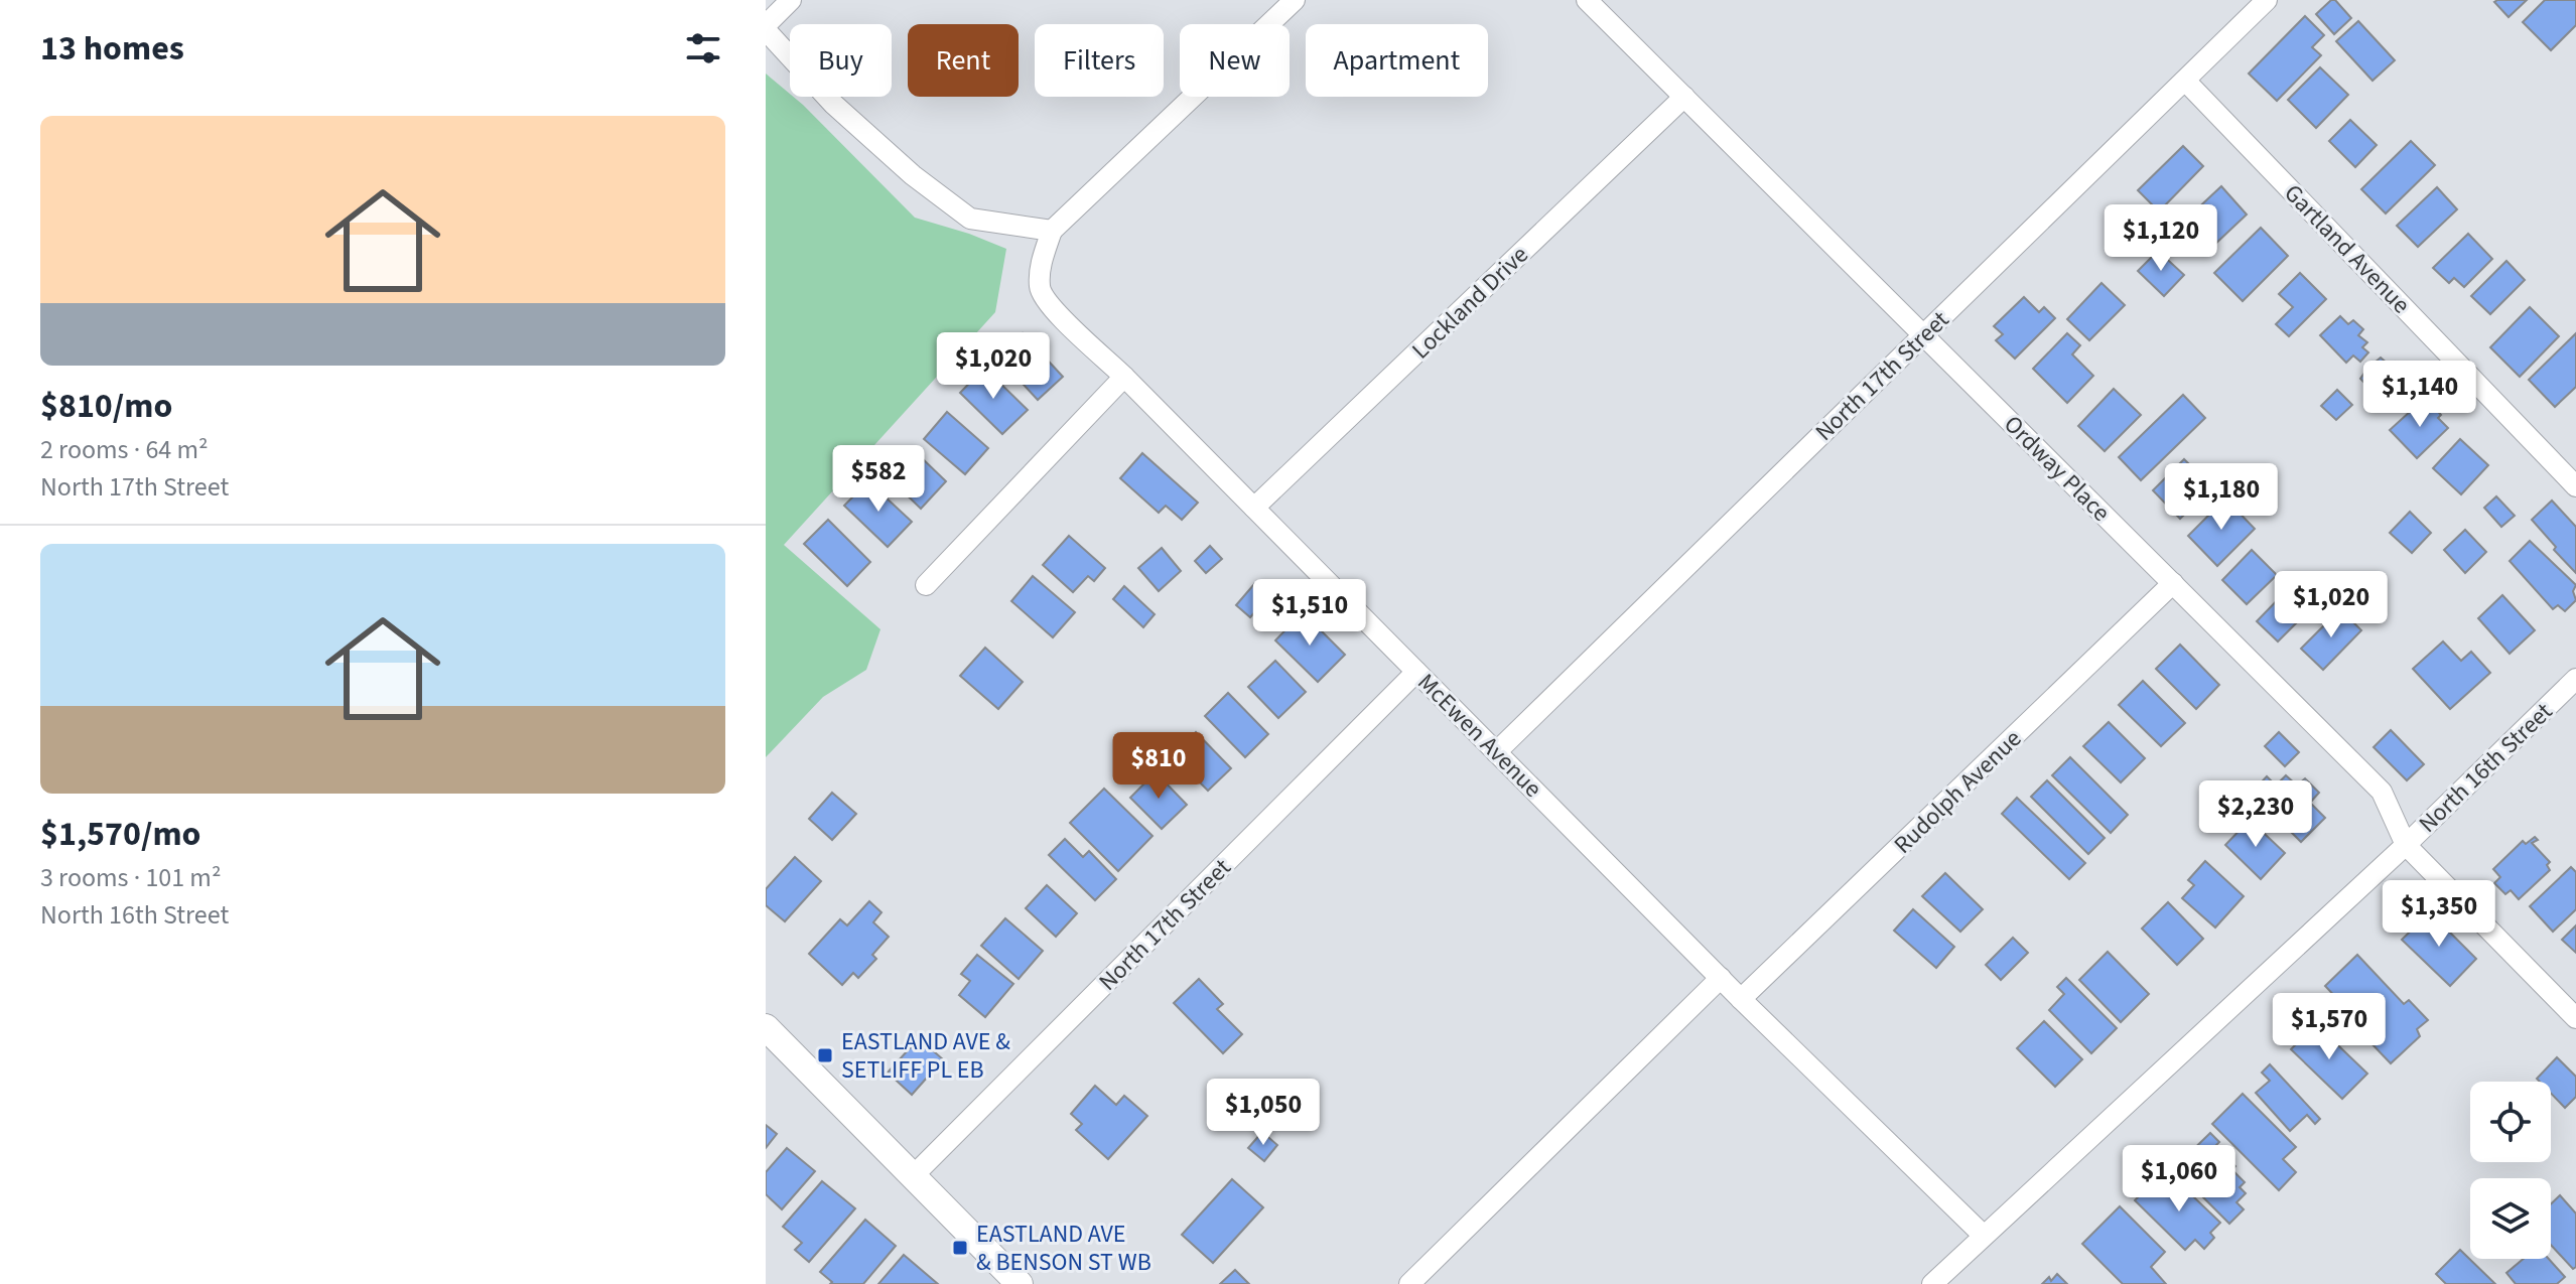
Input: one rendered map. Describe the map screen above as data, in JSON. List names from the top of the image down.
{
  "streets": {
    "street": [
      "Gartland Avenue",
      "Lockland Drive",
      "North 17th Street",
      "Ordway Place",
      "McEwen Avenue",
      "North 16th Street",
      "Rudolph Avenue"
    ]
  },
  "crossings": [
    ["Gartland Avenue", "North 17th Street"],
    ["Lockland Drive", "Ordway Place"],
    ["Lockland Drive", "McEwen Avenue"],
    ["North 17th Street", "Ordway Place"],
    ["North 17th Street", "McEwen Avenue"],
    ["Ordway Place", "North 16th Street"],
    ["Ordway Place", "Rudolph Avenue"],
    ["McEwen Avenue", "North 16th Street"],
    ["McEwen Avenue", "Rudolph Avenue"]
  ],
  "places": {
    "transit": ["EASTLAND AVE & SETLIFF PL EB", "EASTLAND AVE & BENSON ST WB"]
  },
  "page": {
    "heading": "13 homes",
    "chip": [
      "Buy",
      "Rent",
      "Filters",
      "New",
      "Apartment"
    ],
    "list": [
      {
        "name": "$810/mo",
        "note": "2 rooms · 64 m² · North 17th Street"
      },
      {
        "name": "$1,570/mo",
        "note": "3 rooms · 101 m² · North 16th Street"
      }
    ],
    "price": [
      "$1,120",
      "$1,020",
      "$1,140",
      "$582",
      "$1,180",
      "$1,020",
      "$1,510",
      "$810",
      "$2,230",
      "$1,350",
      "$1,570",
      "$1,050",
      "$1,060"
    ]
  }
}
